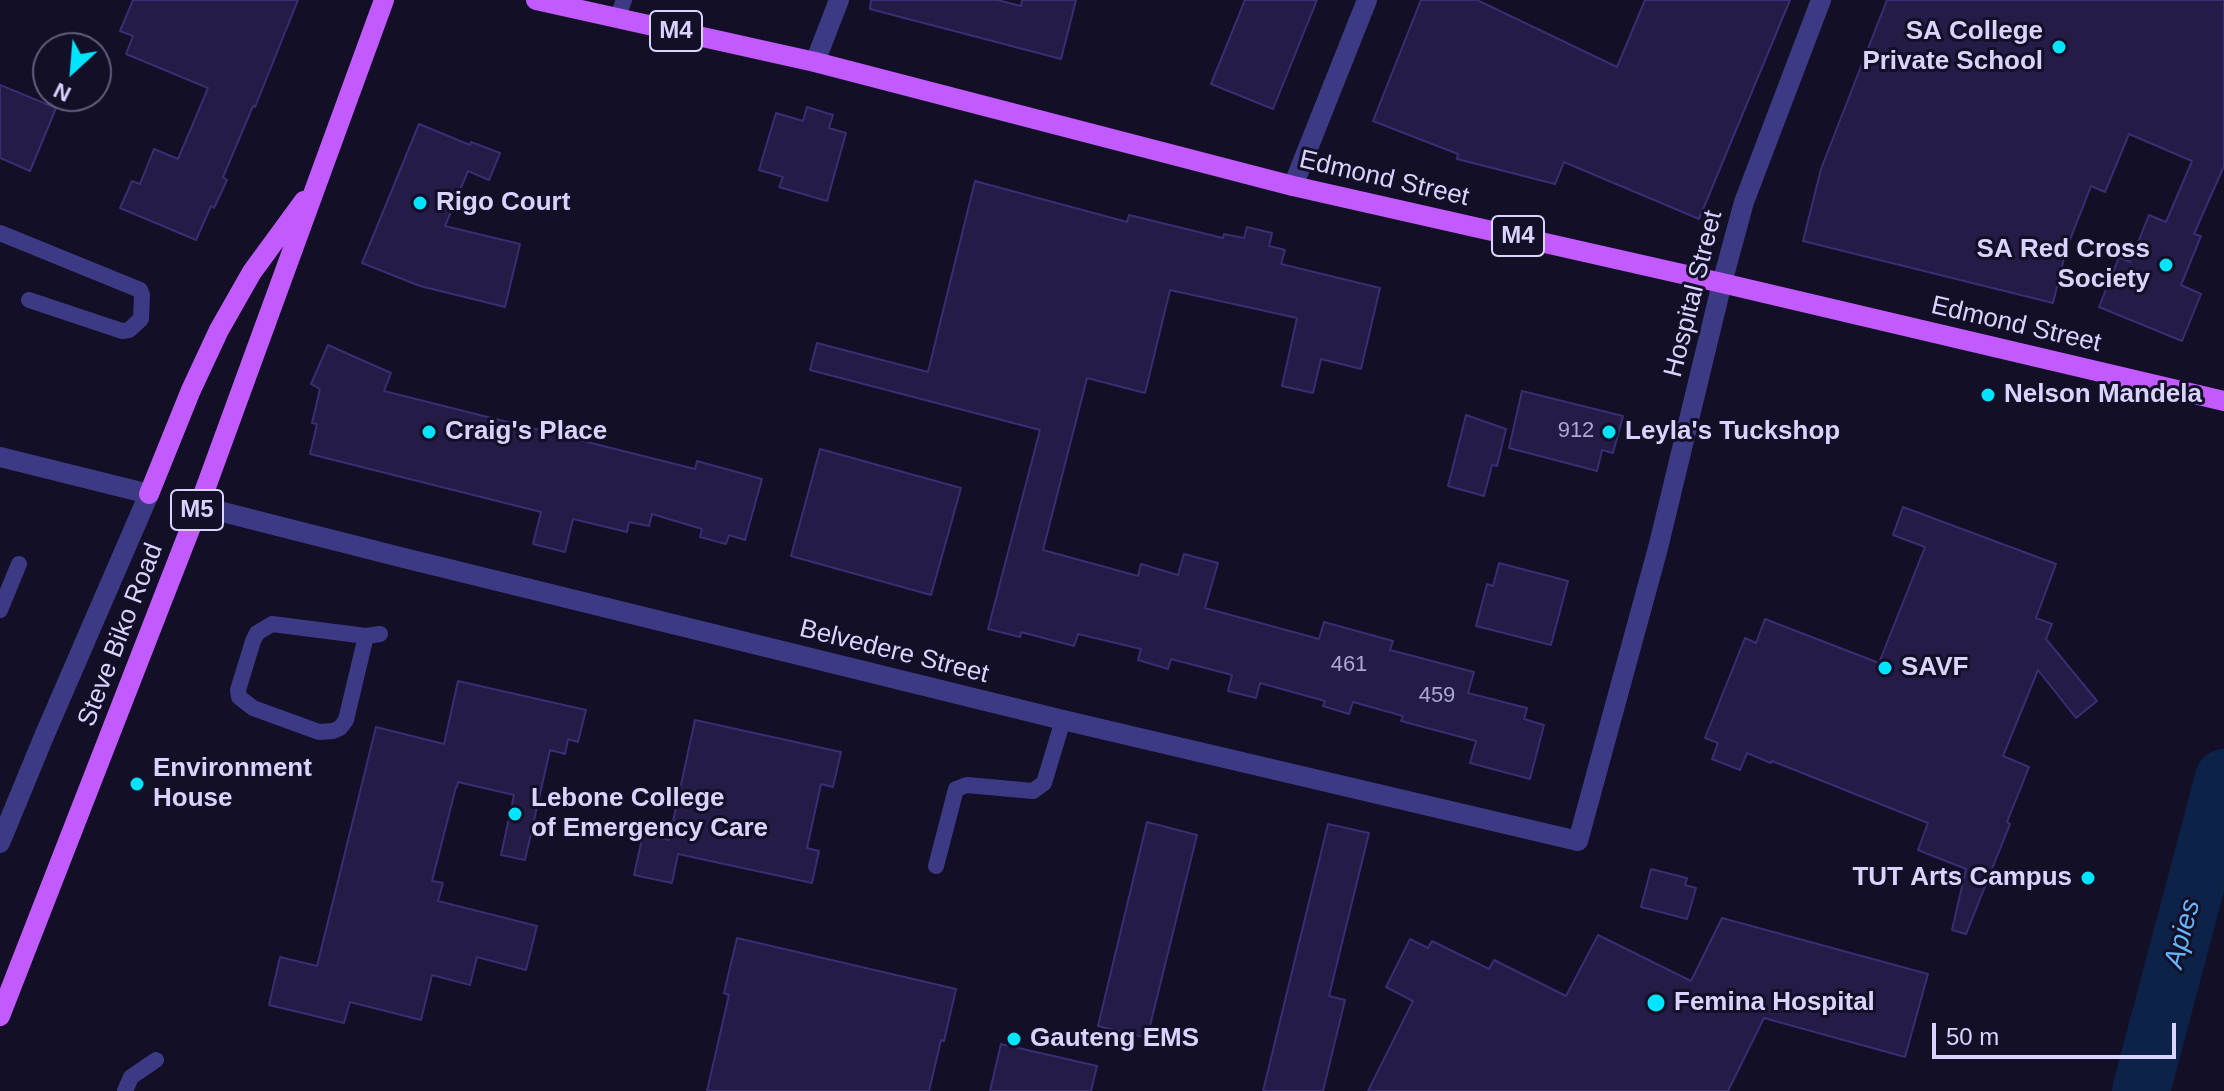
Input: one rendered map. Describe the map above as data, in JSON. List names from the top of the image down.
{
  "streets": {
    "main road": [
      "M4",
      "Edmond Street",
      "M5",
      "Steve Biko Road"
    ],
    "street": ["Hospital Street", "Belvedere Street"]
  },
  "crossings": [
    ["Edmond Street", "Hospital Street"],
    ["Hospital Street", "Belvedere Street"],
    ["Steve Biko Road", "Belvedere Street"]
  ],
  "water": ["Apies"],
  "places": [
    "SA College Private School",
    "Rigo Court",
    "SA Red Cross Society",
    "Nelson Mandela",
    "Craig's Place",
    "Leyla's Tuckshop",
    "SAVF",
    "Environment House",
    "Lebone College of Emergency Care",
    "TUT Arts Campus",
    "Femina Hospital",
    "Gauteng EMS"
  ],
  "house_numbers": ["912", "461", "459"],
  "scale_bar": "50 m",
  "north": "bottom left"
}
